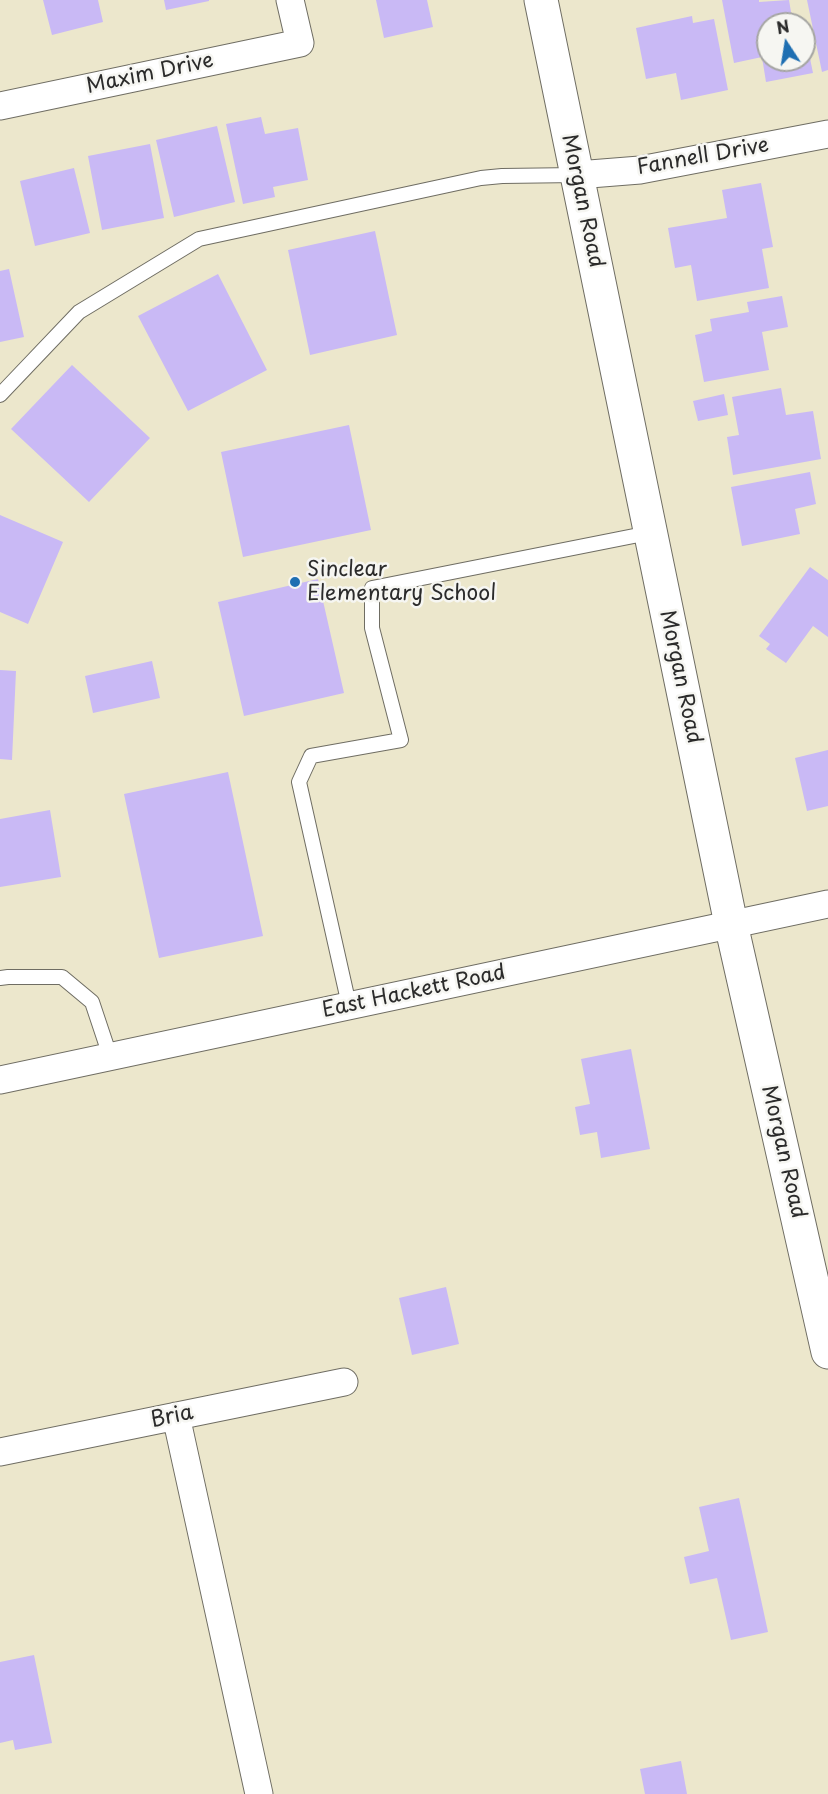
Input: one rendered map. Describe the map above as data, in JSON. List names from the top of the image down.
{
  "streets": {
    "street": [
      "Maxim Drive",
      "Fannell Drive",
      "Morgan Road",
      "East Hackett Road",
      "Bria"
    ]
  },
  "crossings": [
    ["Fannell Drive", "Morgan Road"],
    ["Morgan Road", "East Hackett Road"]
  ],
  "places": ["Sinclear Elementary School"],
  "north": "top"
}
